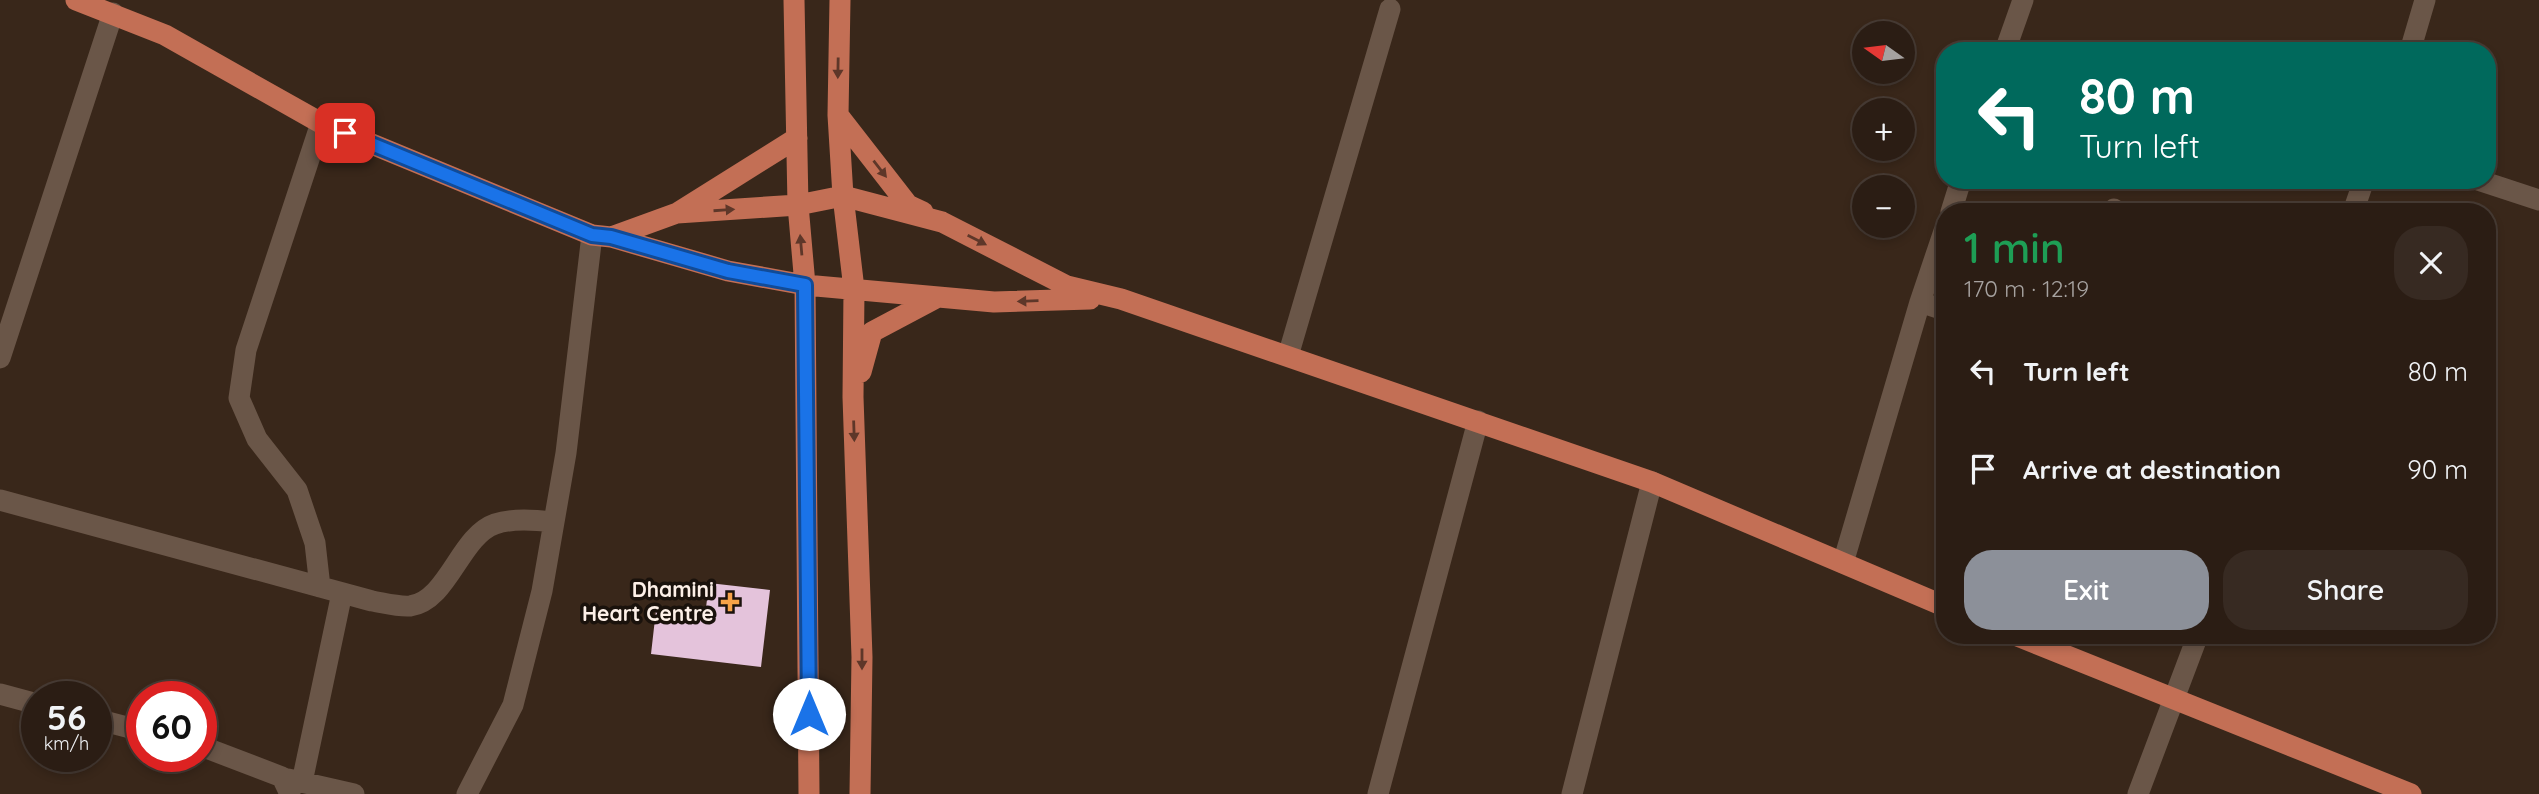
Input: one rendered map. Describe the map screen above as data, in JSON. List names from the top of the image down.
{
  "places": {
    "health": ["Dhamini Heart Centre"]
  },
  "north": "left",
  "page": {
    "map_buttons": ["+", "−"],
    "turn": ["80 m", "Turn left"],
    "heading": ["1 min", "170 m · 12:19"],
    "list": [
      {
        "name": "Turn left",
        "value": "80 m"
      },
      {
        "name": "Arrive at destination",
        "value": "90 m"
      }
    ],
    "buttons": ["Exit", "Share"],
    "speed": "56 km/h",
    "limit": "60"
  }
}
